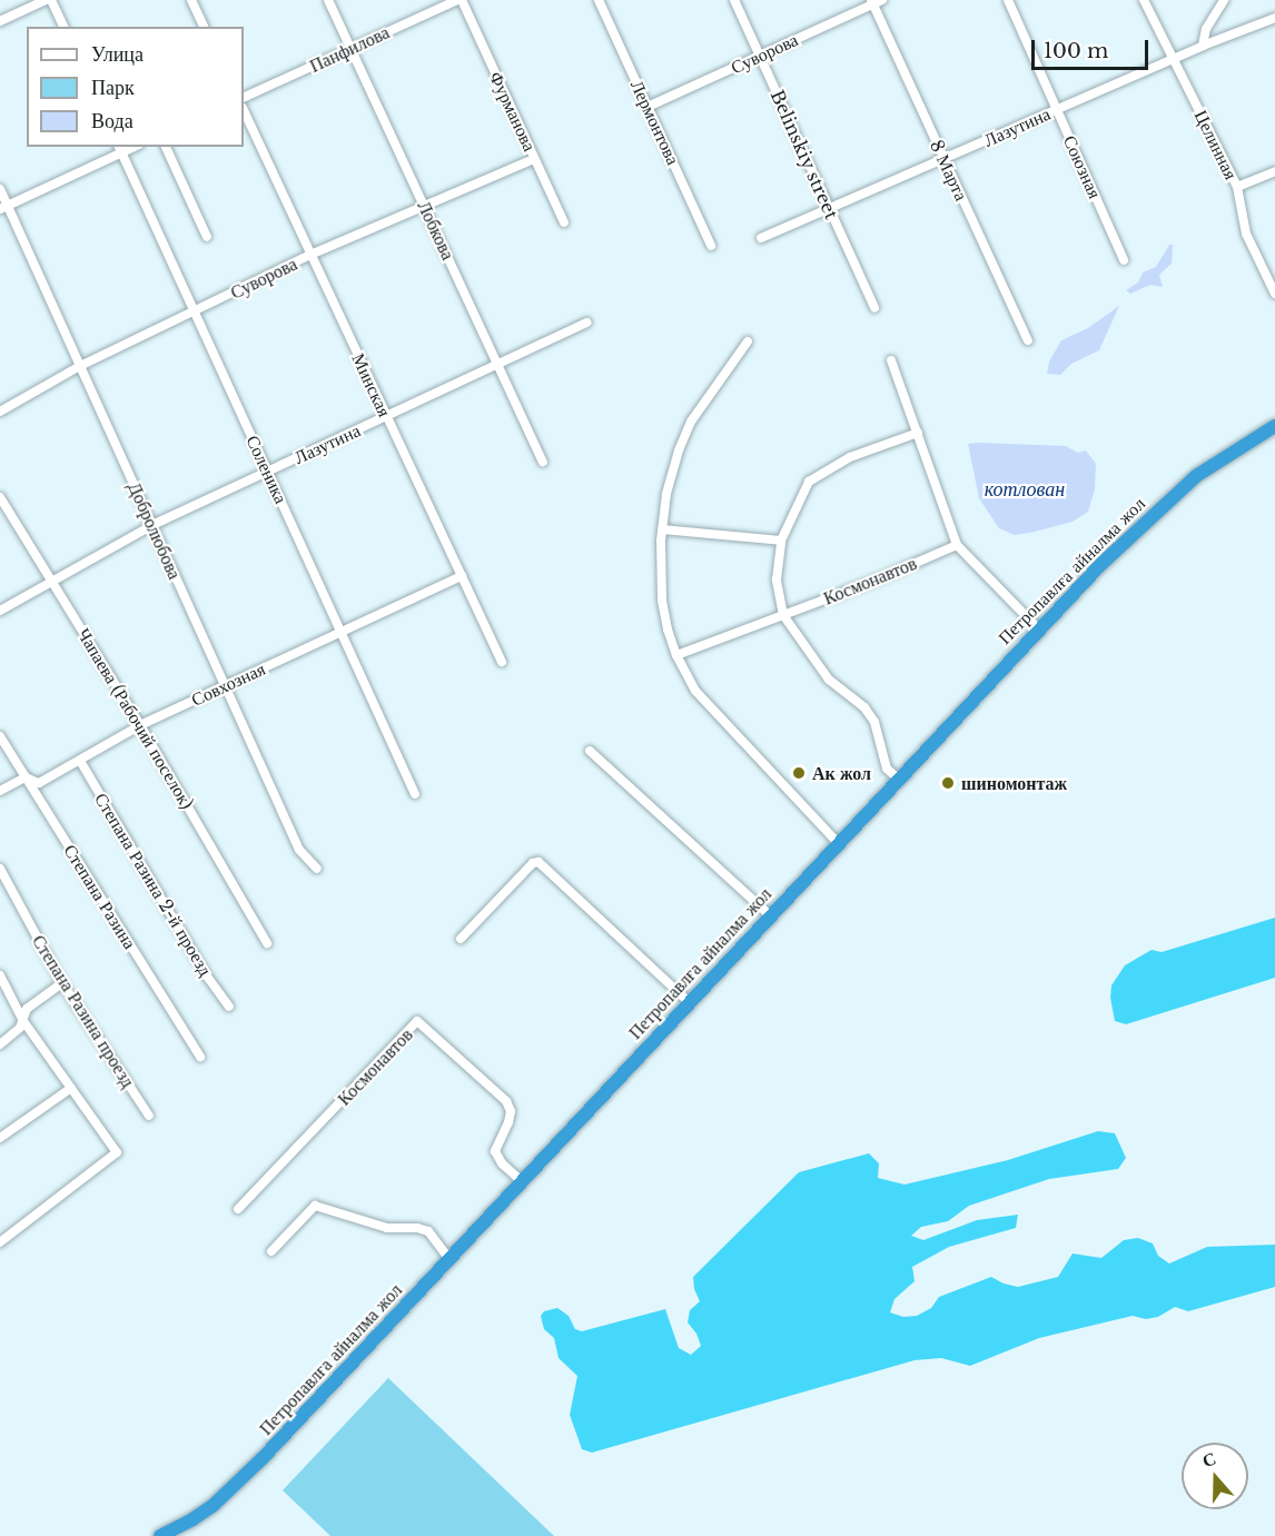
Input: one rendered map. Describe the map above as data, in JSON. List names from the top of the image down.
{
  "streets": {
    "highway": ["Петропавлға айналма жол"],
    "street": [
      "Панфилова",
      "Суворова",
      "Фурманова",
      "Лермонтова",
      "Лазутина",
      "Целинная",
      "Belinskiy street",
      "Союзная",
      "8 Марта",
      "Лобкова",
      "Минская",
      "Соленика",
      "Добролюбова",
      "Космонавтов",
      "Совхозная",
      "Чапаева (Рабочий поселок)",
      "Степана Разина 2-й проезд",
      "Степана Разина",
      "Степана Разина проезд"
    ]
  },
  "crossings": [
    ["Панфилова", "Фурманова"],
    ["Панфилова", "Лобкова"],
    ["Суворова", "Фурманова"],
    ["Суворова", "Лермонтова"],
    ["Суворова", "Belinskiy street"],
    ["Суворова", "8 Марта"],
    ["Суворова", "Лобкова"],
    ["Суворова", "Минская"],
    ["Суворова", "Соленика"],
    ["Суворова", "Добролюбова"],
    ["Лазутина", "Целинная"],
    ["Лазутина", "Belinskiy street"],
    ["Лазутина", "Союзная"],
    ["Лазутина", "8 Марта"],
    ["Лазутина", "Лобкова"],
    ["Лазутина", "Минская"],
    ["Лазутина", "Соленика"],
    ["Лазутина", "Добролюбова"],
    ["Лазутина", "Чапаева (Рабочий поселок)"],
    ["Минская", "Совхозная"],
    ["Соленика", "Совхозная"],
    ["Добролюбова", "Совхозная"],
    ["Петропавлға айналма жол", "Космонавтов"],
    ["Совхозная", "Чапаева (Рабочий поселок)"],
    ["Совхозная", "Степана Разина 2-й проезд"],
    ["Совхозная", "Степана Разина"]
  ],
  "water": ["котлован"],
  "places": ["Ак жол", "шиномонтаж"],
  "legend": ["Улица", "Парк", "Вода"],
  "scale_bar": "100 m",
  "north": "top"
}
